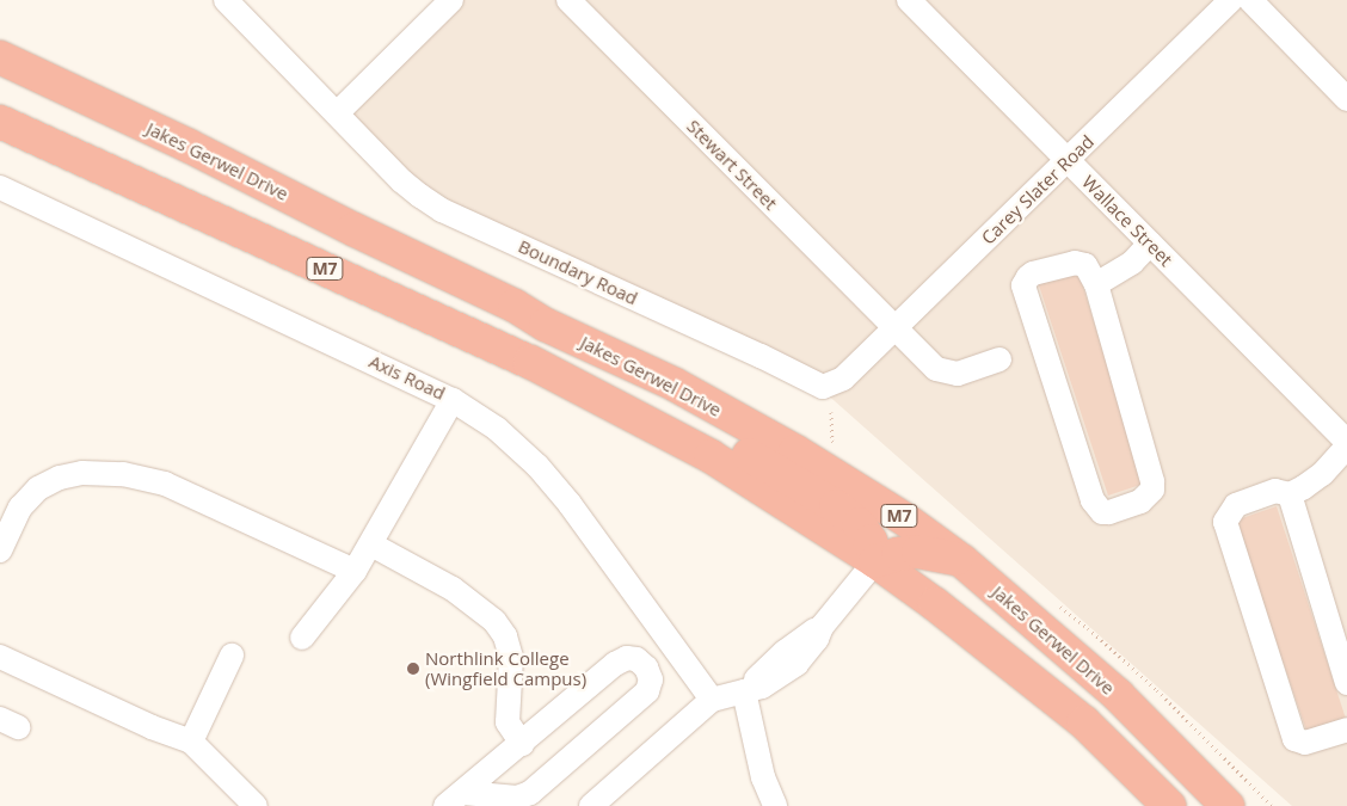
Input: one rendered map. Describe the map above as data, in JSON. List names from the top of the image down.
{
  "streets": {
    "highway": ["Jakes Gerwel Drive", "M7"],
    "street": [
      "Stewart Street",
      "Carey Slater Road",
      "Wallace Street",
      "Boundary Road",
      "Axis Road"
    ]
  },
  "crossings": [
    ["Stewart Street", "Carey Slater Road"],
    ["Carey Slater Road", "Wallace Street"],
    ["Carey Slater Road", "Boundary Road"]
  ],
  "places": ["Northlink College (Wingfield Campus)"]
}
